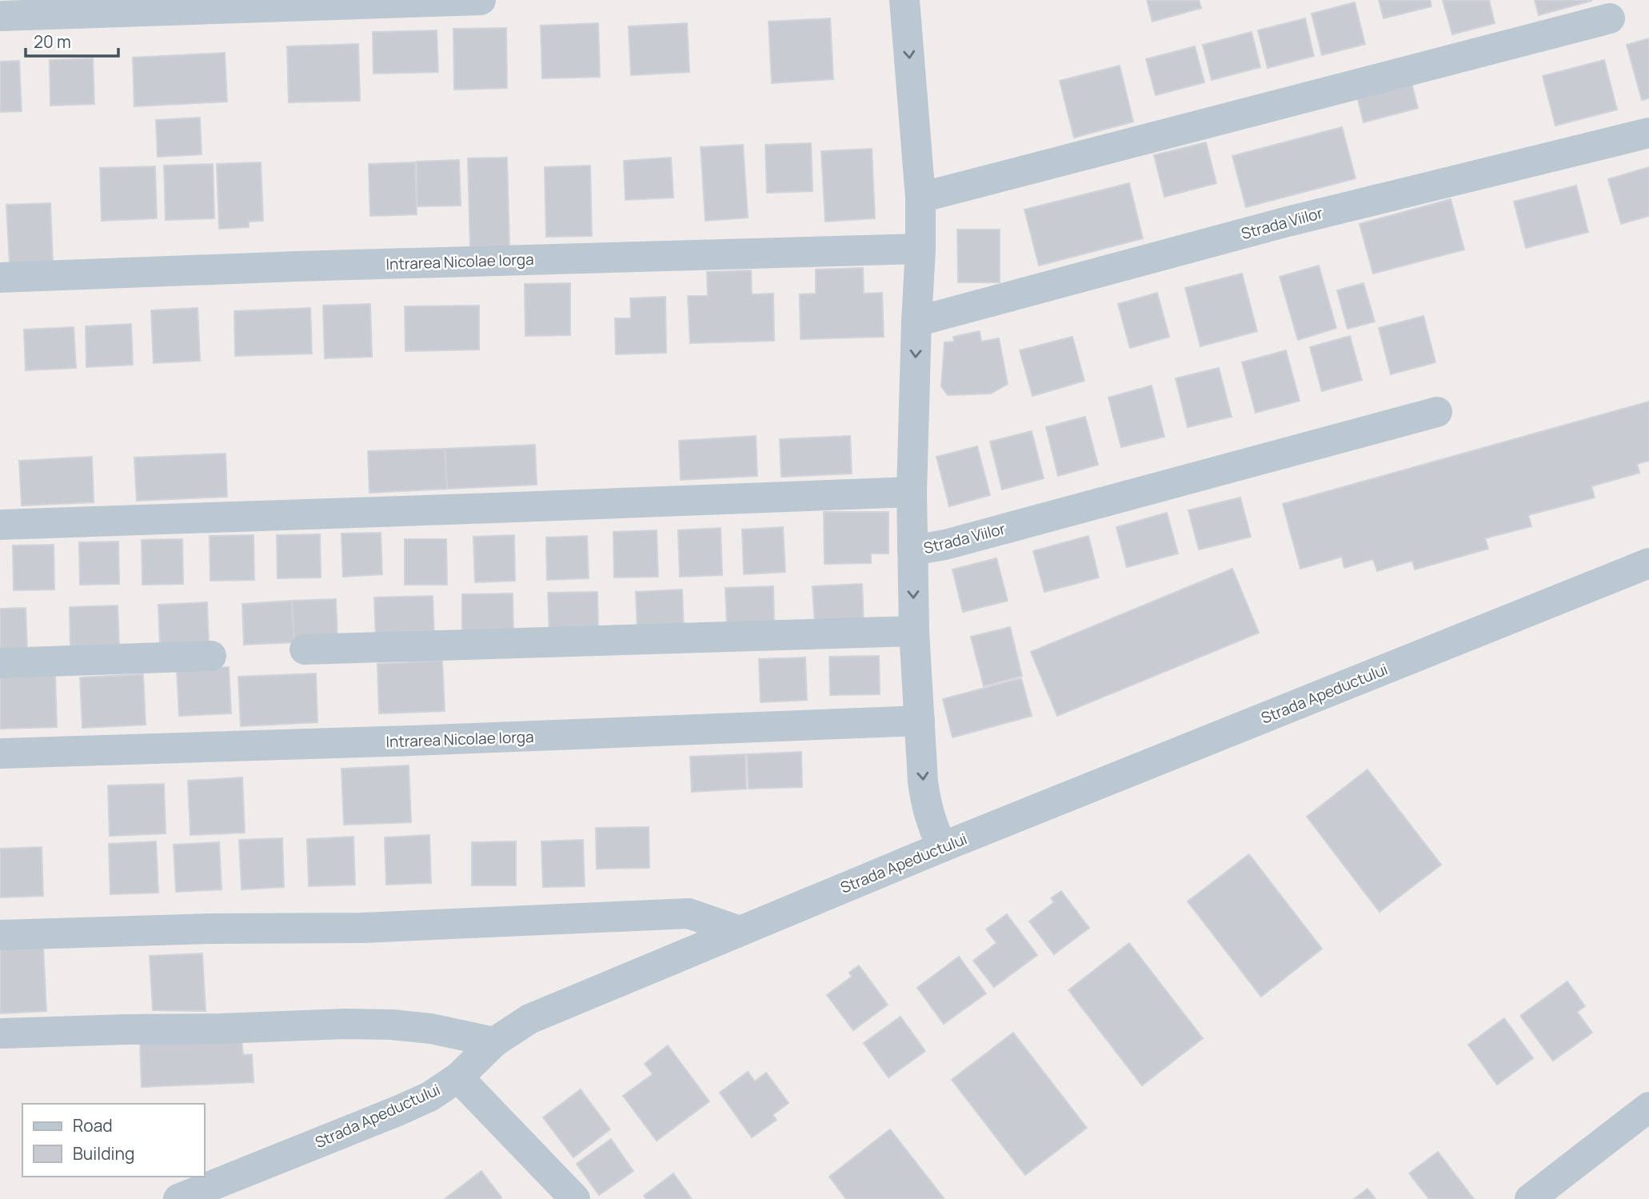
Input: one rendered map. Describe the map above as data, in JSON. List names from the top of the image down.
{
  "streets": {
    "street": ["Strada Viilor", "Intrarea Nicolae Iorga", "Strada Apeductului"]
  },
  "crossings": [
    ["Strada Viilor", "Intrarea Nicolae Iorga"],
    ["Strada Viilor", "Strada Apeductului"]
  ],
  "legend": ["Road", "Building"],
  "scale_bar": "20 m"
}
